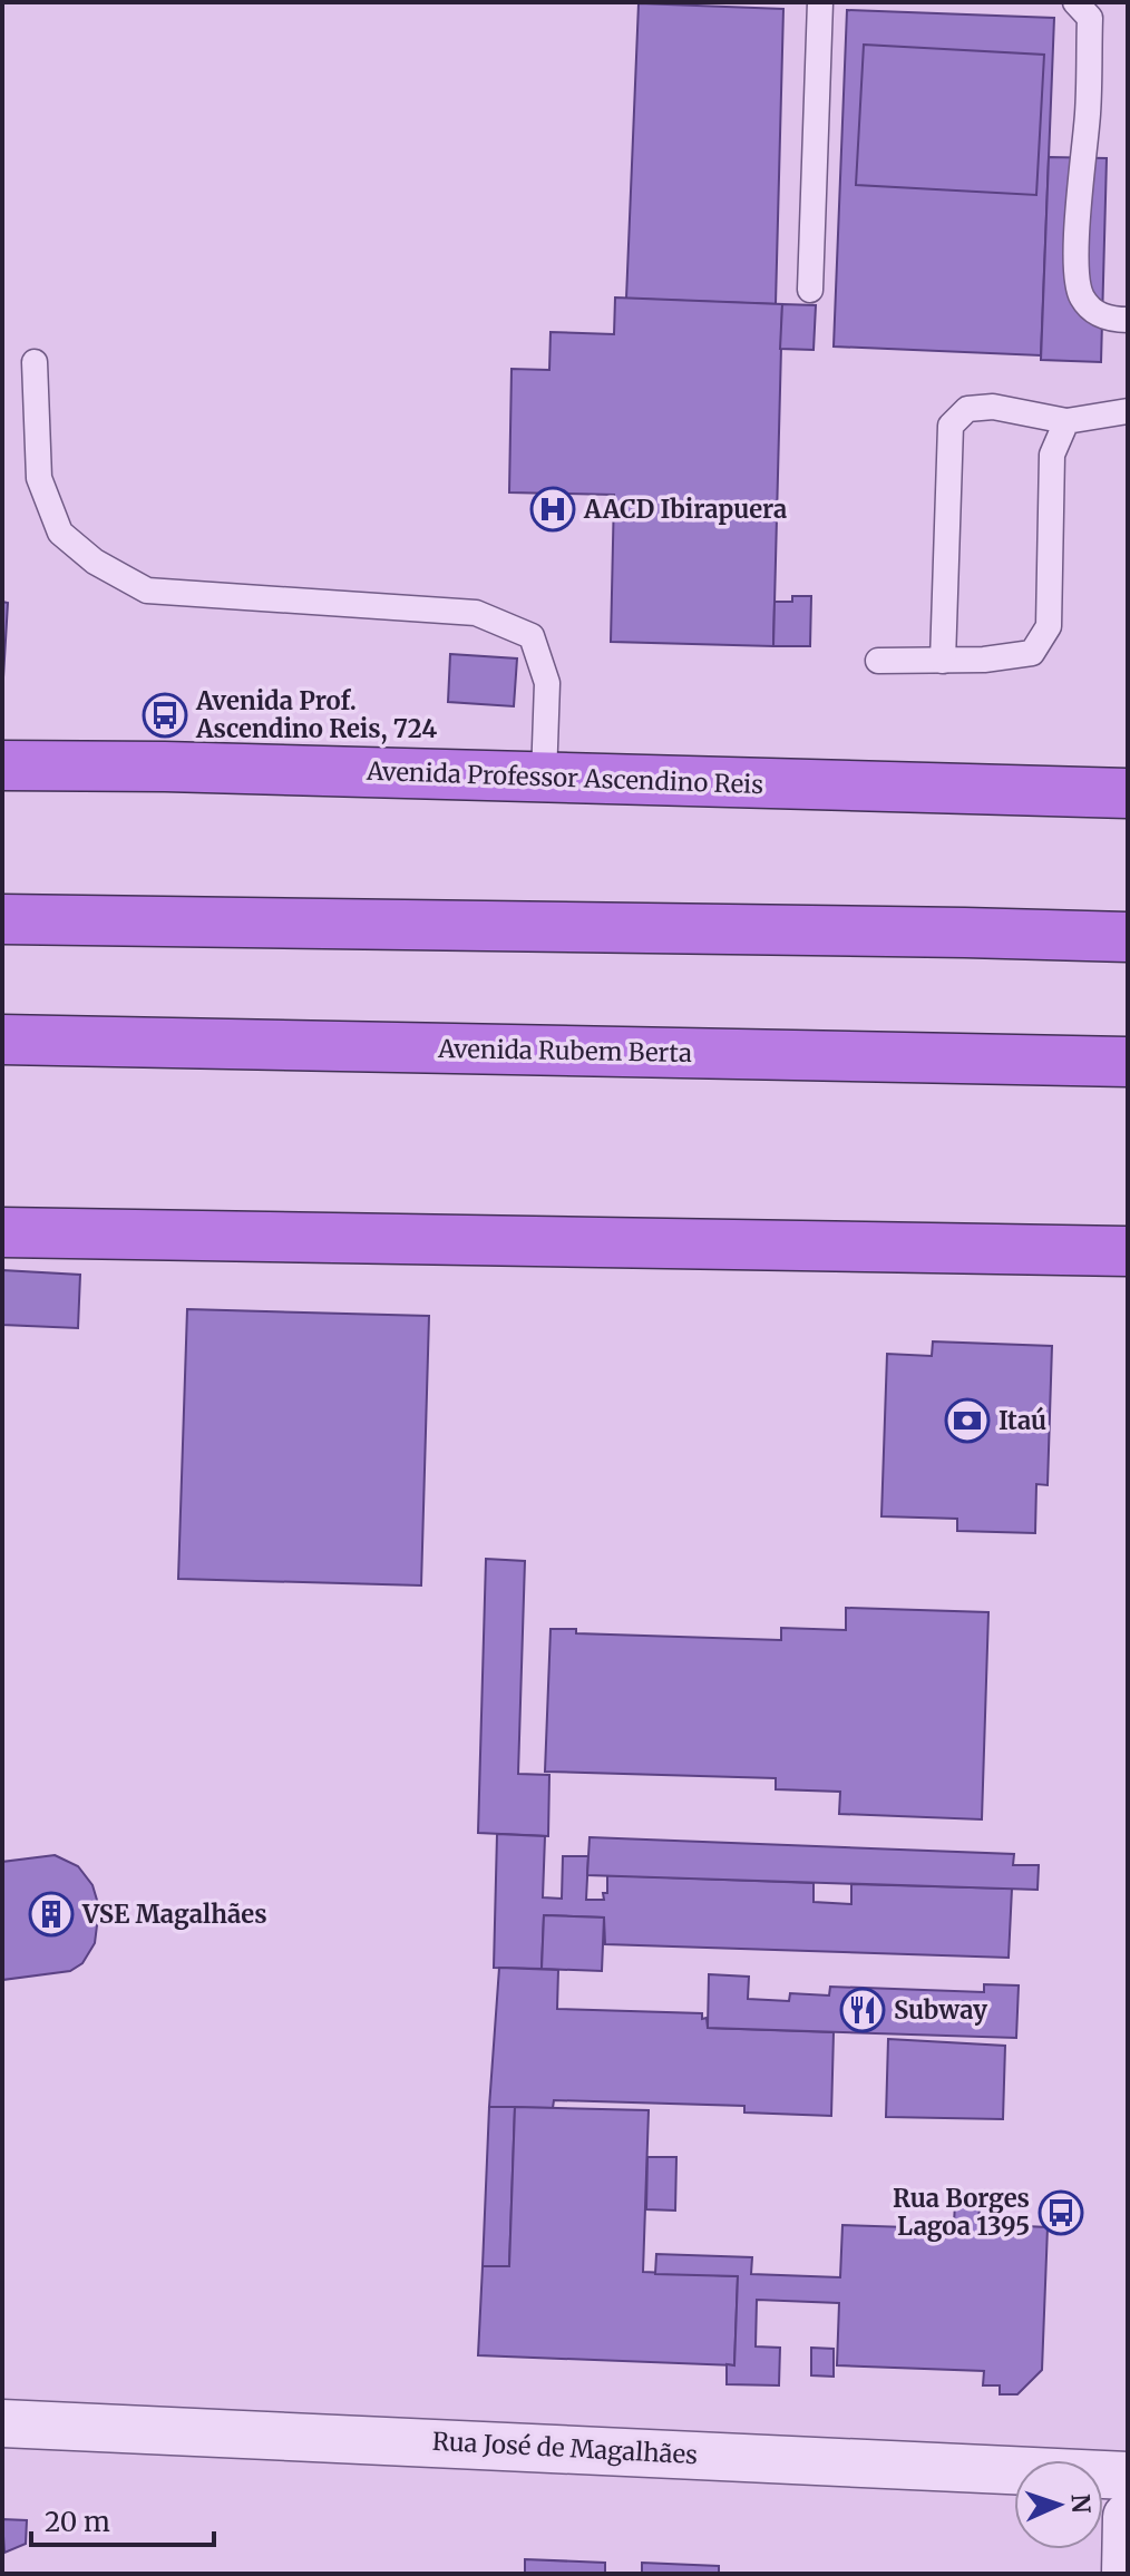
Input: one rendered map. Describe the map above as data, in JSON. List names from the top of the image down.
{
  "streets": {
    "highway": ["Avenida Professor Ascendino Reis", "Avenida Rubem Berta"],
    "street": ["Rua José de Magalhães"]
  },
  "places": {
    "hospital": ["AACD Ibirapuera"],
    "bus stop": ["Avenida Prof. Ascendino Reis, 724", "Rua Borges Lagoa 1395"],
    "bank": ["Itaú"],
    "building": ["VSE Magalhães"],
    "restaurant": ["Subway"]
  },
  "scale_bar": "20 m",
  "north": "right"
}
